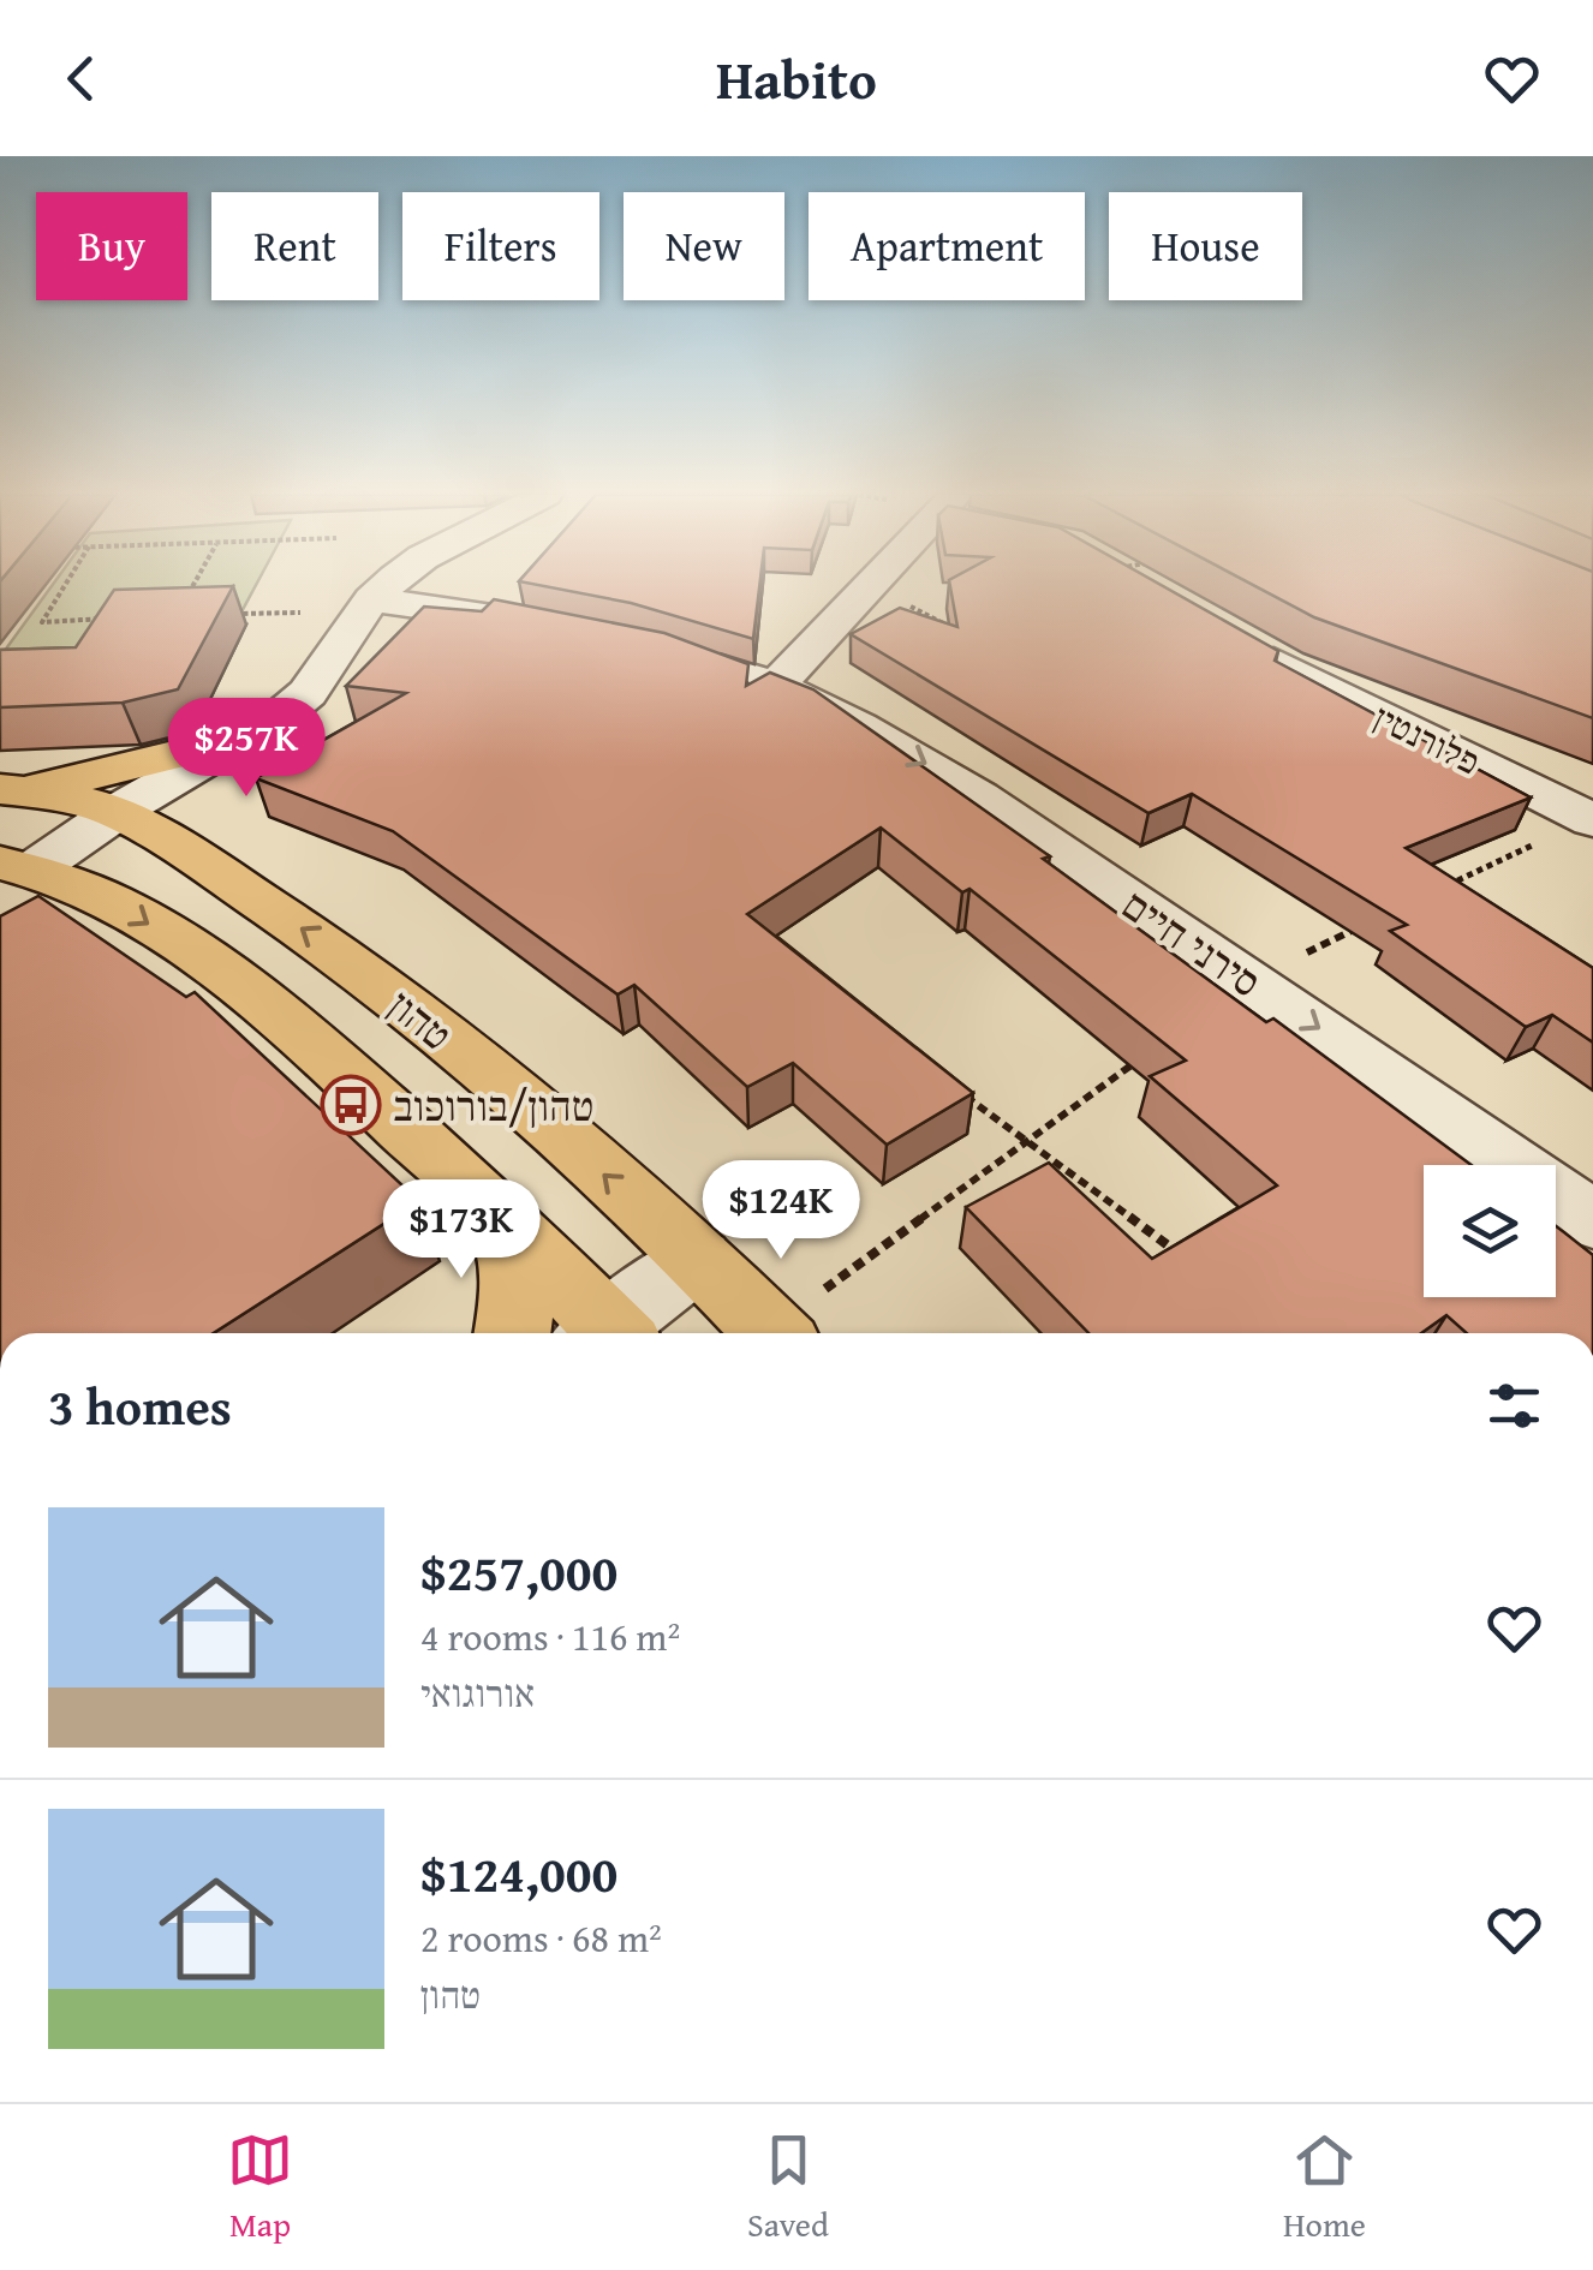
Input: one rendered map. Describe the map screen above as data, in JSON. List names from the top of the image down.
{
  "streets": {
    "main road": ["טהון"],
    "street": ["פלורנטין", "סירני חיים"]
  },
  "one_way": ["סירני חיים"],
  "places": {
    "bus stop": ["טהון/בורוכוב"]
  },
  "page": {
    "header": "Habito",
    "chip": [
      "Buy",
      "Rent",
      "Filters",
      "New",
      "Apartment",
      "House"
    ],
    "price": ["$257K", "$124K", "$173K"],
    "heading": "3 homes",
    "list": [
      {
        "name": "$257,000",
        "note": "4 rooms · 116 m² · אורוגואי"
      },
      {
        "name": "$124,000",
        "note": "2 rooms · 68 m² · טהון"
      }
    ],
    "tabs": ["Map", "Saved", "Home"]
  }
}
